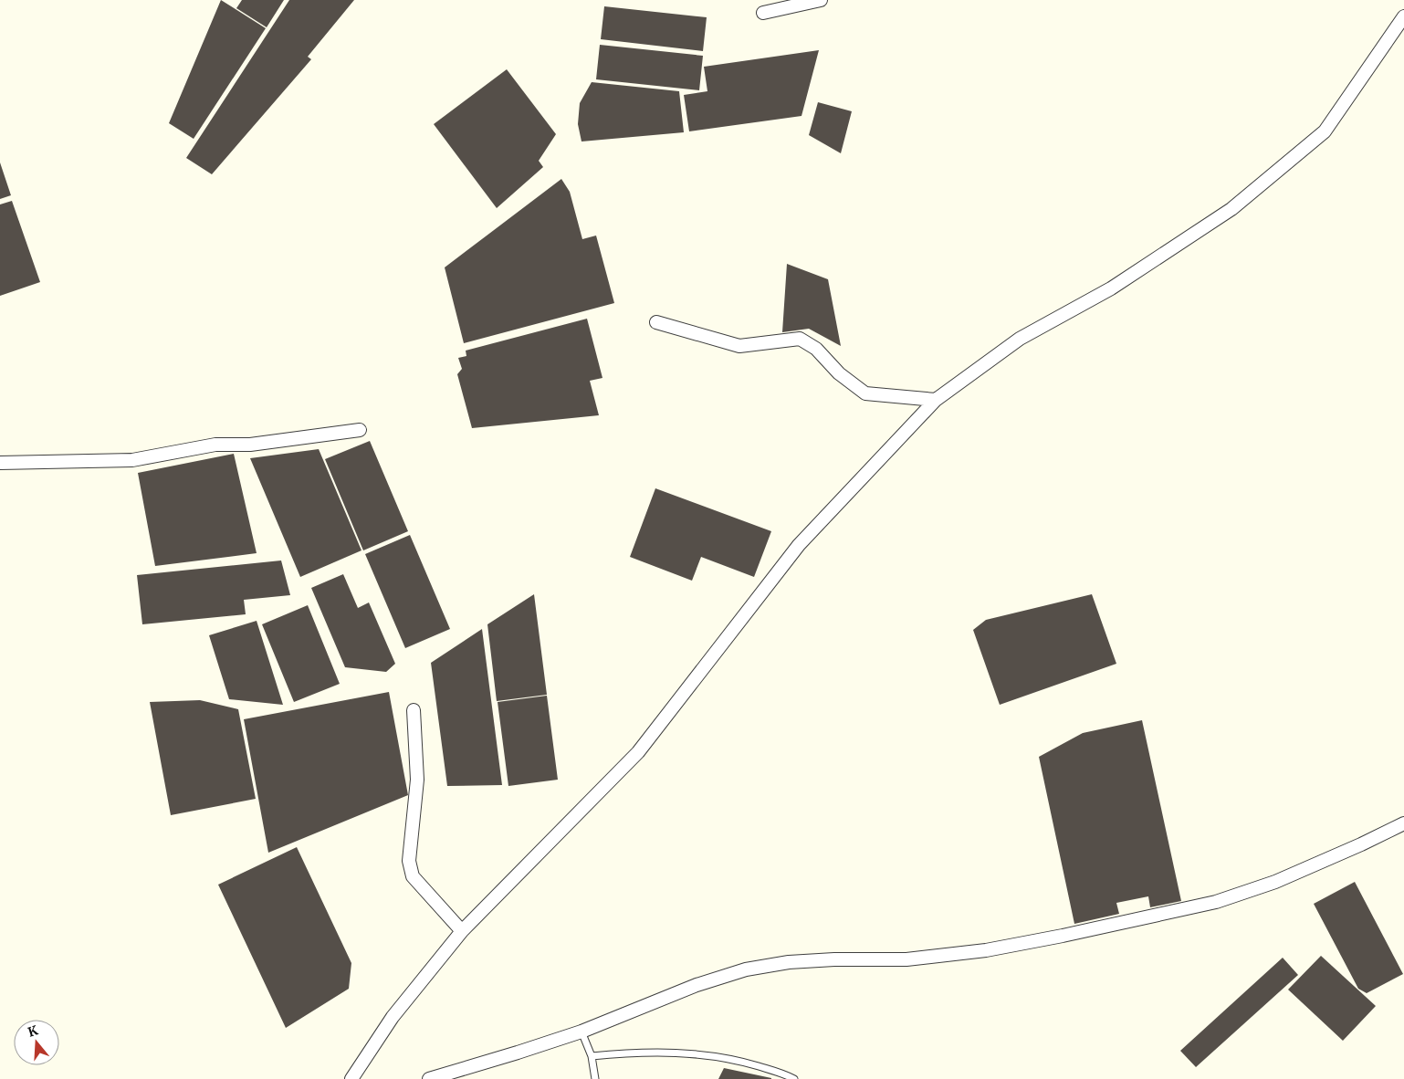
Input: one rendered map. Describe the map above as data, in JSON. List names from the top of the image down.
{
  "north": "top"
}
